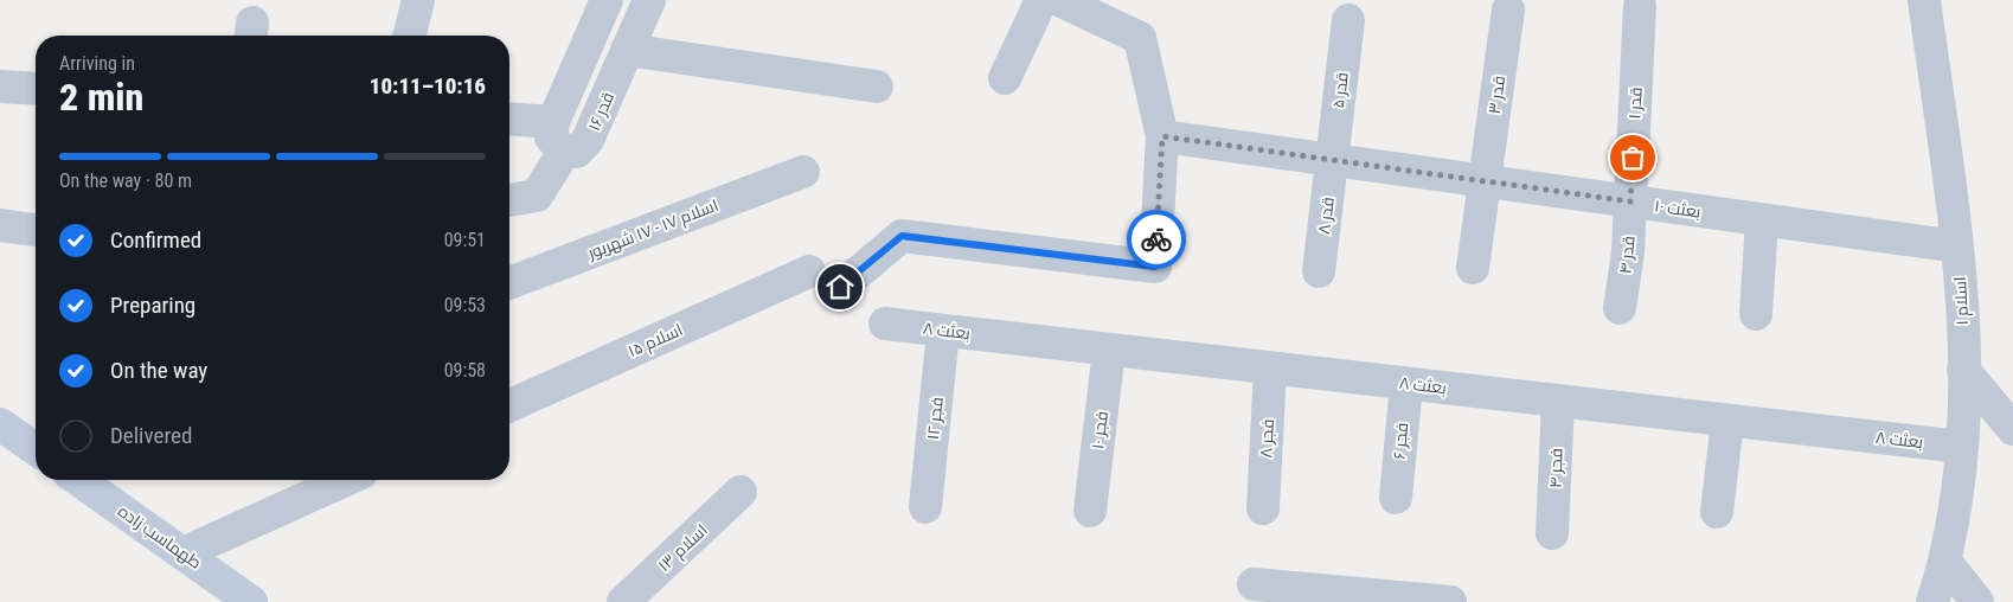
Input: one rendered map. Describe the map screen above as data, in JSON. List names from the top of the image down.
{
  "streets": {
    "main road": ["طهماسب زاده"],
    "street": [
      "قدر ۵",
      "قدر ۳",
      "قدر ۱",
      "قدر ۱۶",
      "بعثت ۱۰",
      "قدر ۸",
      "اسلام ۱۷ - ۱۷ شهریور",
      "قدر ۴",
      "اسلام ۱",
      "بعثت ۸",
      "اسلام ۱۵",
      "فجر ۱۲",
      "فجر ۱۰",
      "فجر ۸",
      "فجر ۶",
      "فجر ۴",
      "اسلام ۱۳"
    ]
  },
  "crossings": [
    ["قدر ۵", "بعثت ۱۰"],
    ["قدر ۵", "قدر ۸"],
    ["قدر ۳", "بعثت ۱۰"],
    ["قدر ۱", "بعثت ۱۰"],
    ["قدر ۱", "قدر ۴"],
    ["بعثت ۱۰", "قدر ۸"],
    ["بعثت ۱۰", "قدر ۴"],
    ["بعثت ۱۰", "اسلام ۱"],
    ["اسلام ۱", "بعثت ۸"],
    ["بعثت ۸", "فجر ۱۲"],
    ["بعثت ۸", "فجر ۱۰"],
    ["بعثت ۸", "فجر ۸"],
    ["بعثت ۸", "فجر ۶"],
    ["بعثت ۸", "فجر ۴"]
  ],
  "page": {
    "heading": ["2 min", "Arriving in", "10:11–10:16"],
    "bar": "On the way · 80 m",
    "list": [
      ["Confirmed", "09:51"],
      ["Preparing", "09:53"],
      ["On the way", "09:58"],
      "Delivered"
    ]
  }
}
